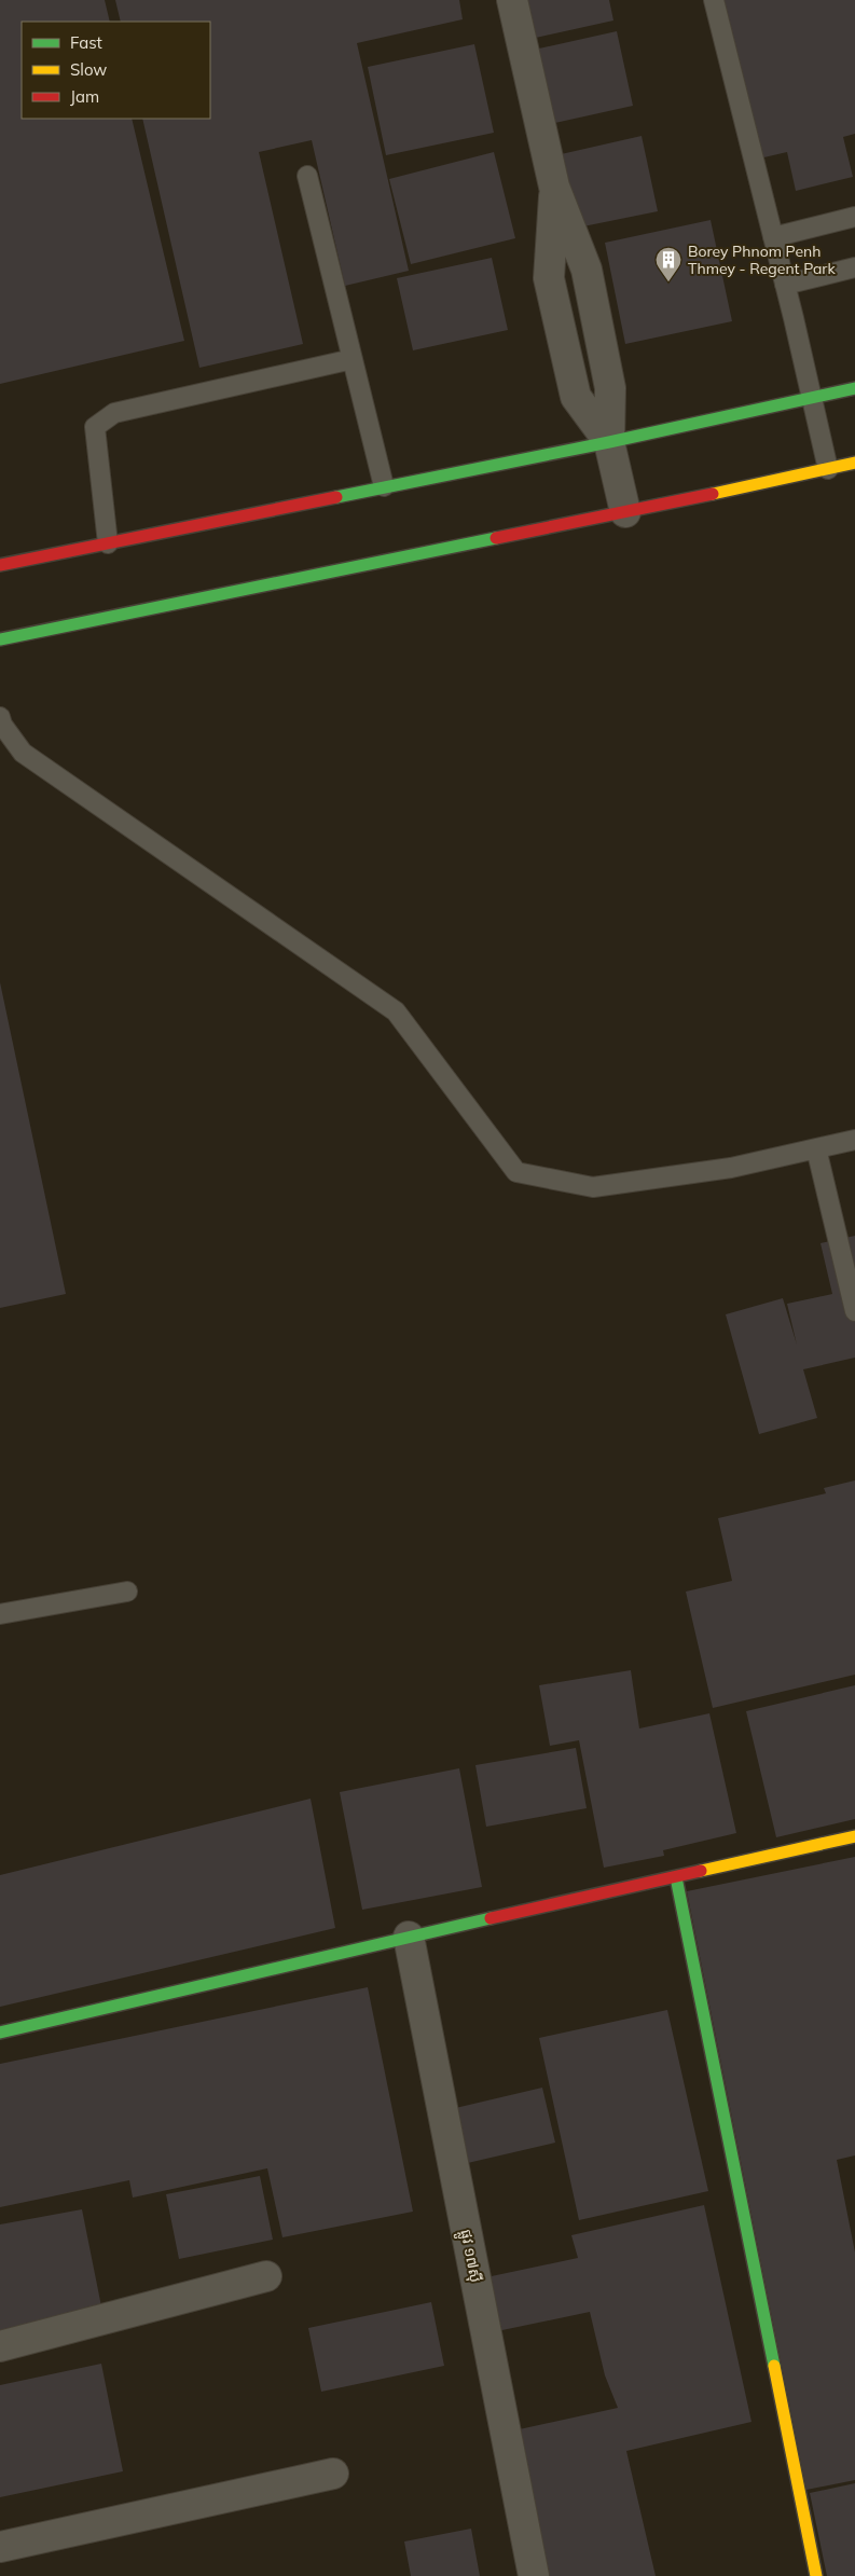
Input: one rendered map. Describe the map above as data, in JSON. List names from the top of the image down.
{
  "streets": {
    "street": ["ផ្លូវ ១៧ស៊ី"]
  },
  "places": {
    "building": ["Borey Phnom Penh Thmey - Regent Park"]
  },
  "legend": ["Fast", "Slow", "Jam"]
}
